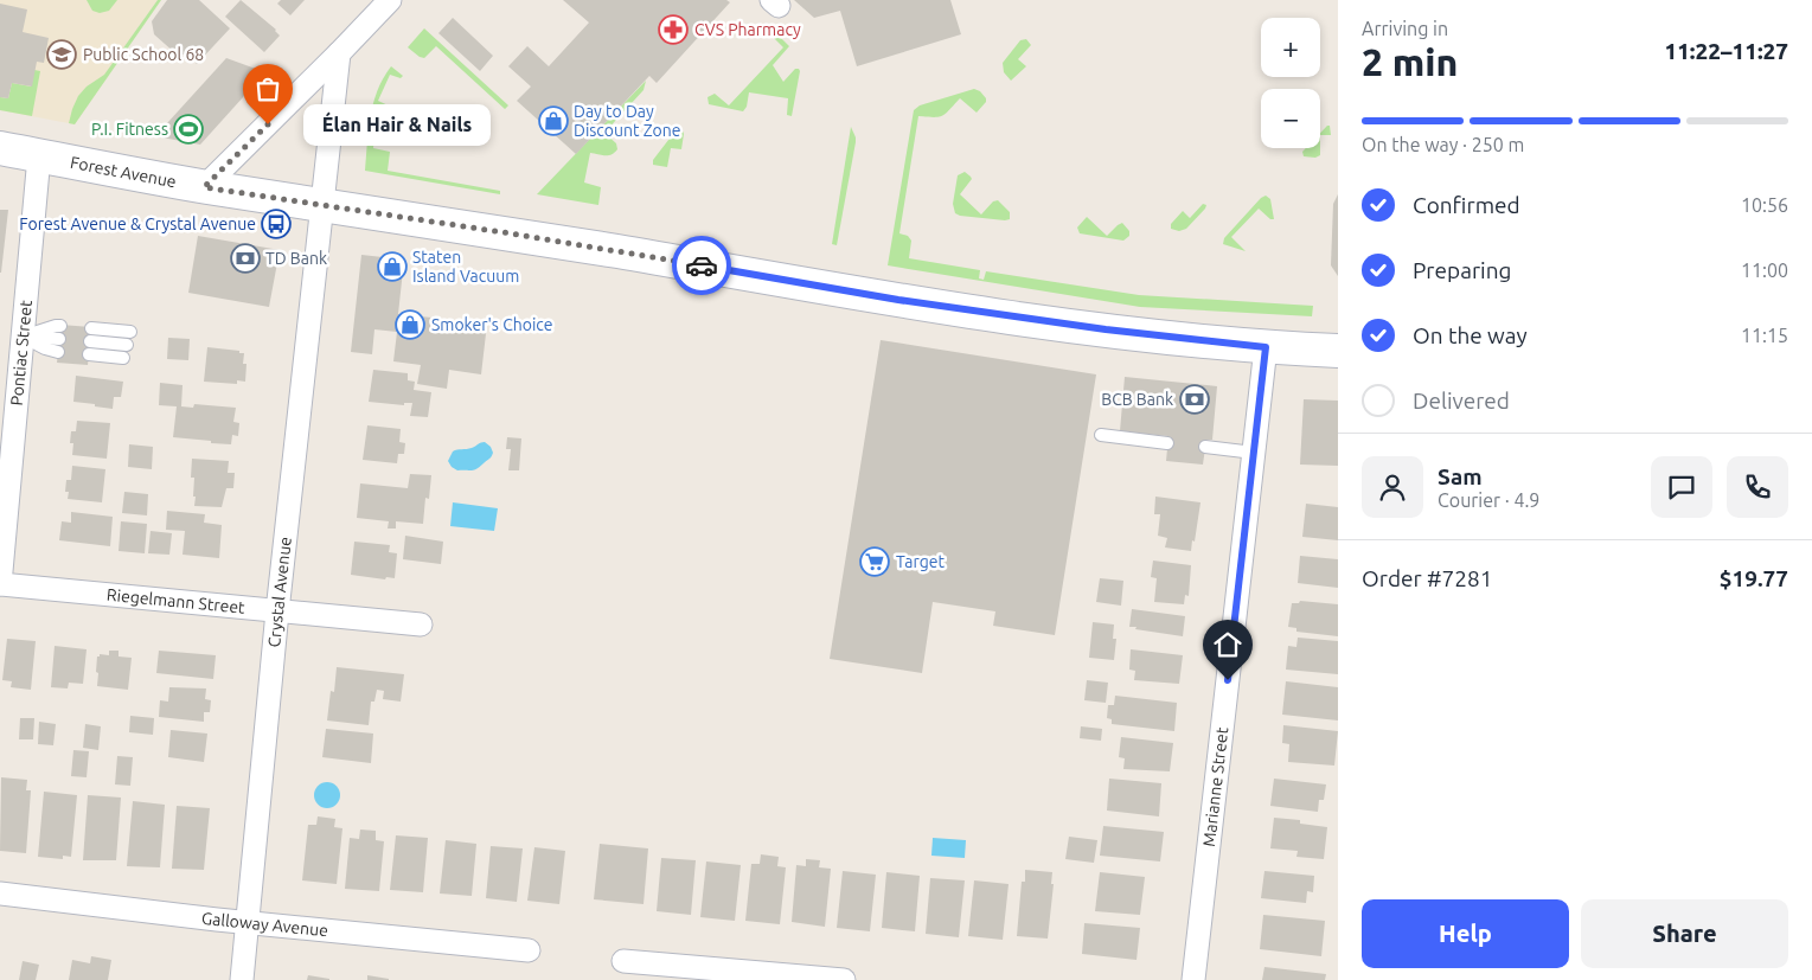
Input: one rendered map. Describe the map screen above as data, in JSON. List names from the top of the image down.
{
  "streets": {
    "main road": ["Forest Avenue"],
    "street": [
      "Pontiac Street",
      "Crystal Avenue",
      "Riegelmann Street",
      "Marianne Street",
      "Galloway Avenue"
    ]
  },
  "crossings": [
    ["Forest Avenue", "Pontiac Street"],
    ["Forest Avenue", "Crystal Avenue"],
    ["Forest Avenue", "Marianne Street"],
    ["Pontiac Street", "Riegelmann Street"],
    ["Crystal Avenue", "Riegelmann Street"],
    ["Crystal Avenue", "Galloway Avenue"]
  ],
  "places": {
    "pharmacy": ["CVS Pharmacy"],
    "school or university": ["Public School 68"],
    "shop": ["Day to Day Discount Zone", "Staten Island Vacuum", "Smoker's Choice"],
    "other": ["Élan Hair & Nails"],
    "sports": ["P.I. Fitness"],
    "bus stop": ["Forest Avenue & Crystal Avenue"],
    "bank": ["TD Bank", "BCB Bank"],
    "supermarket": ["Target"]
  },
  "page": {
    "heading": ["2 min", "Arriving in", "11:22–11:27"],
    "panel": [
      "Sam",
      "Courier · 4.9",
      "Order #7281",
      "$19.77"
    ],
    "map_buttons": ["+", "−"],
    "bar": "On the way · 250 m",
    "bubble": "Élan Hair & Nails",
    "list": [
      ["Confirmed", "10:56"],
      ["Preparing", "11:00"],
      ["On the way", "11:15"],
      "Delivered"
    ],
    "buttons": ["Help", "Share"]
  }
}
